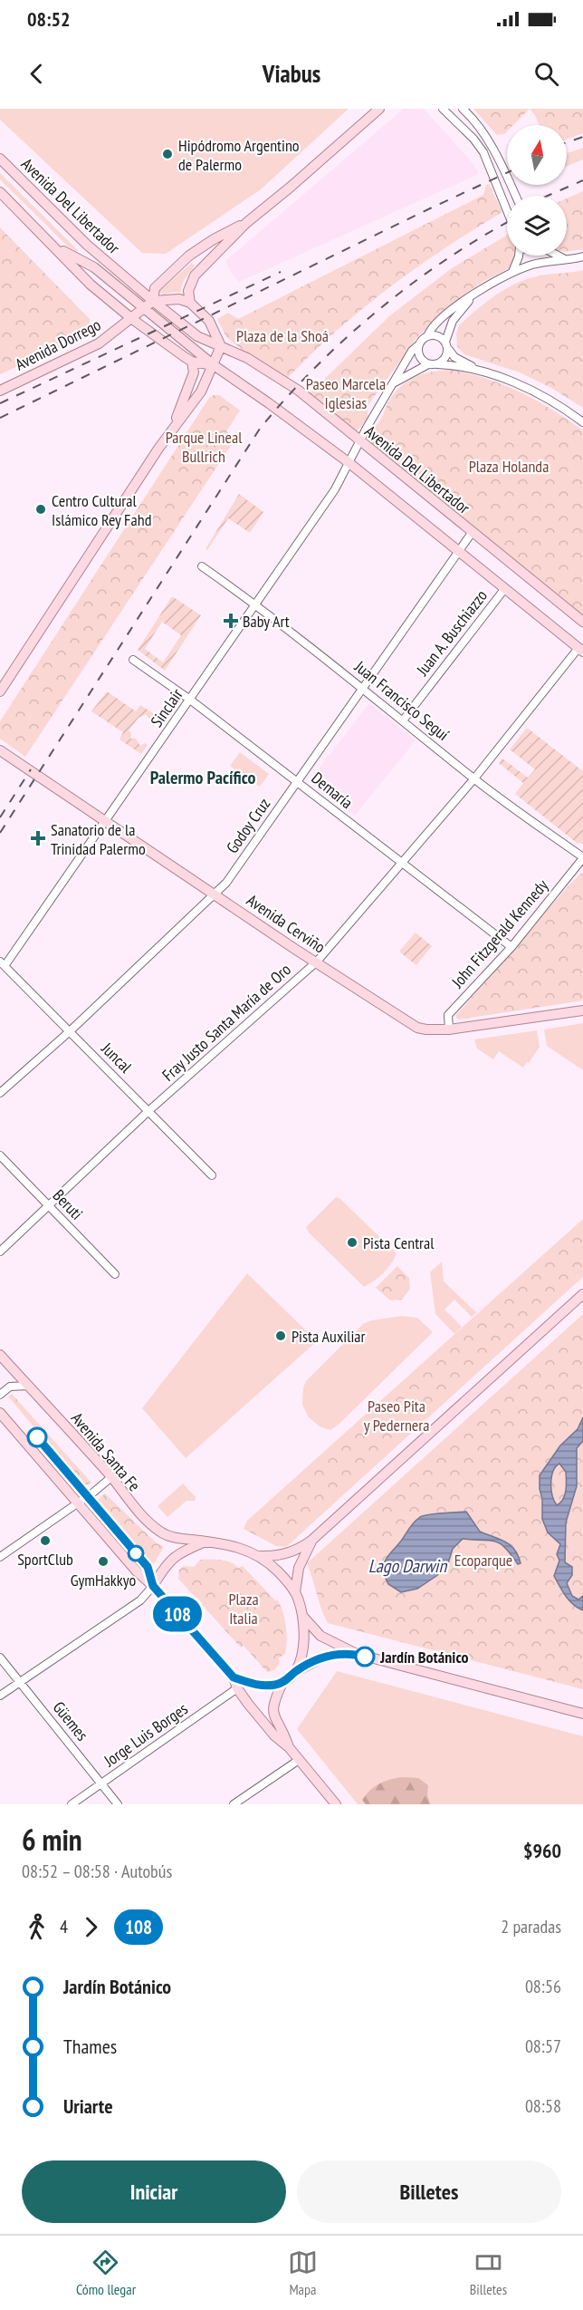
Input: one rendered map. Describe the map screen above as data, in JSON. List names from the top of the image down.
{
  "streets": {
    "main road": [
      "Avenida Del Libertador",
      "Avenida Dorrego",
      "Avenida Cerviño",
      "Avenida Santa Fe"
    ],
    "street": [
      "Juan A. Buschiazzo",
      "Juan Francisco Seguí",
      "Sinclair",
      "Demaría",
      "Godoy Cruz",
      "John Fitzgerald Kennedy",
      "Fray Justo Santa María de Oro",
      "Juncal",
      "Beruti",
      "Güemes",
      "Jorge Luis Borges"
    ]
  },
  "crossings": [
    ["Avenida Del Libertador", "Avenida Dorrego"],
    ["Avenida Del Libertador", "Juan A. Buschiazzo"],
    ["Avenida Del Libertador", "Sinclair"],
    ["Avenida Del Libertador", "Godoy Cruz"],
    ["Avenida Del Libertador", "Fray Justo Santa María de Oro"],
    ["Juan A. Buschiazzo", "Juan Francisco Seguí"],
    ["Juan Francisco Seguí", "Sinclair"],
    ["Juan Francisco Seguí", "Godoy Cruz"],
    ["Juan Francisco Seguí", "John Fitzgerald Kennedy"],
    ["Juan Francisco Seguí", "Fray Justo Santa María de Oro"],
    ["Sinclair", "Demaría"],
    ["Sinclair", "Avenida Cerviño"],
    ["Sinclair", "Juncal"],
    ["Demaría", "Godoy Cruz"],
    ["Demaría", "John Fitzgerald Kennedy"],
    ["Demaría", "Fray Justo Santa María de Oro"],
    ["Godoy Cruz", "Avenida Cerviño"],
    ["Godoy Cruz", "Juncal"],
    ["Avenida Cerviño", "John Fitzgerald Kennedy"],
    ["Avenida Cerviño", "Fray Justo Santa María de Oro"],
    ["Fray Justo Santa María de Oro", "Juncal"],
    ["Fray Justo Santa María de Oro", "Beruti"],
    ["Güemes", "Jorge Luis Borges"]
  ],
  "districts": ["Palermo Pacífico"],
  "water": ["Lago Darwin"],
  "parks": [
    "Plaza de la Shoá",
    "Paseo Marcela Iglesias",
    "Parque Lineal Bullrich",
    "Plaza Holanda",
    "Paseo Pita y Pedernera",
    "Ecoparque",
    "Plaza Italia"
  ],
  "places": {
    "other": [
      "Hipódromo Argentino de Palermo",
      "Centro Cultural Islámico Rey Fahd",
      "Pista Central",
      "Pista Auxiliar",
      "SportClub",
      "GymHakkyo",
      "Jardín Botánico"
    ],
    "health": ["Baby Art", "Sanatorio de la Trinidad Palermo"]
  },
  "lines": ["bus line 108"],
  "north": "top",
  "page": {
    "status": "08:52",
    "header": "Viabus",
    "on_map": "108",
    "heading": ["6 min", "08:52 – 08:58 · Autobús", "$960"],
    "legs": ["4", "108", "2 paradas"],
    "list": [
      {
        "name": "Jardín Botánico",
        "value": "08:56"
      },
      {
        "name": "Thames",
        "value": "08:57"
      },
      {
        "name": "Uriarte",
        "value": "08:58"
      }
    ],
    "buttons": ["Iniciar", "Billetes"],
    "tabs": ["Cómo llegar", "Mapa", "Billetes"]
  }
}
